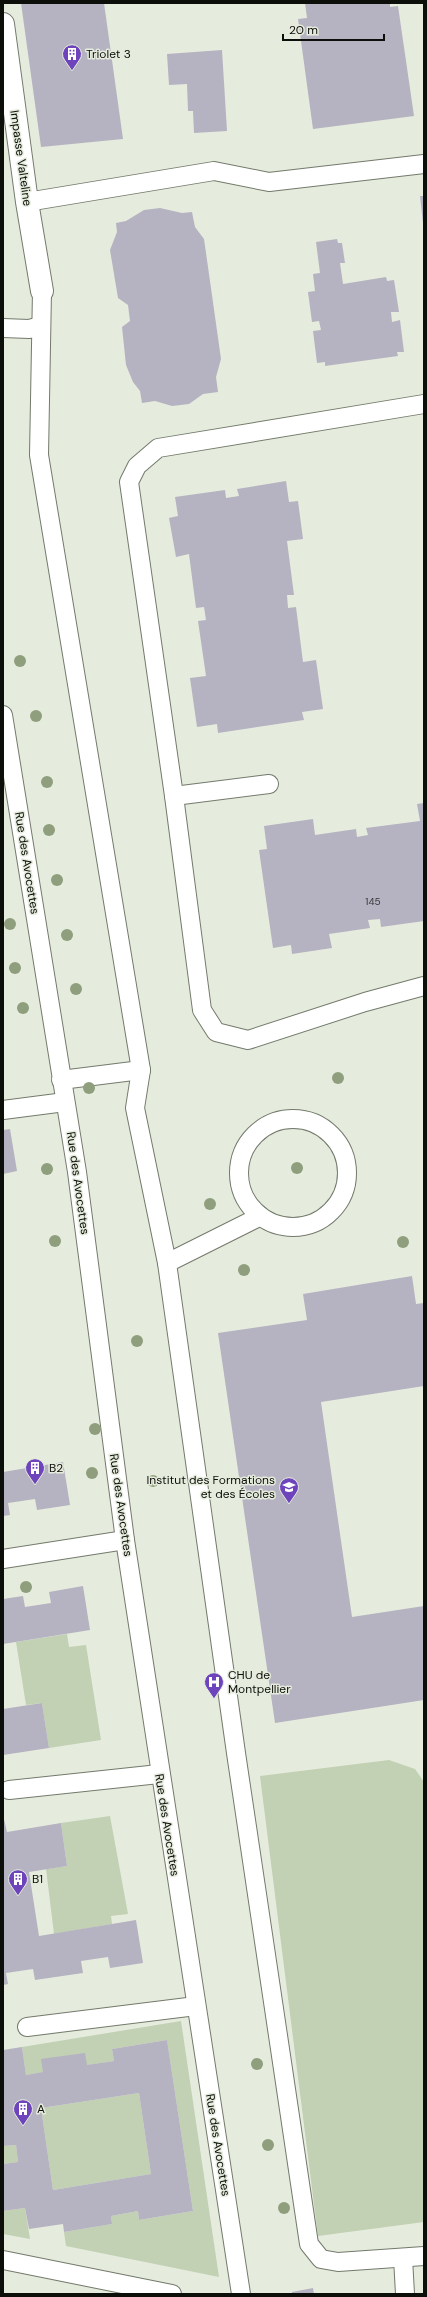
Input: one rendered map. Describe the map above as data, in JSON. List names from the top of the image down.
{
  "streets": {
    "street": ["Impasse Valteline"],
    "lane": ["Rue des Avocettes"]
  },
  "places": {
    "building": [
      "Triolet 3",
      "B2",
      "B1",
      "A"
    ],
    "school or university": ["Institut des Formations et des Écoles"],
    "hospital": ["CHU de Montpellier"]
  },
  "house_numbers": ["145"],
  "scale_bar": "20 m"
}
